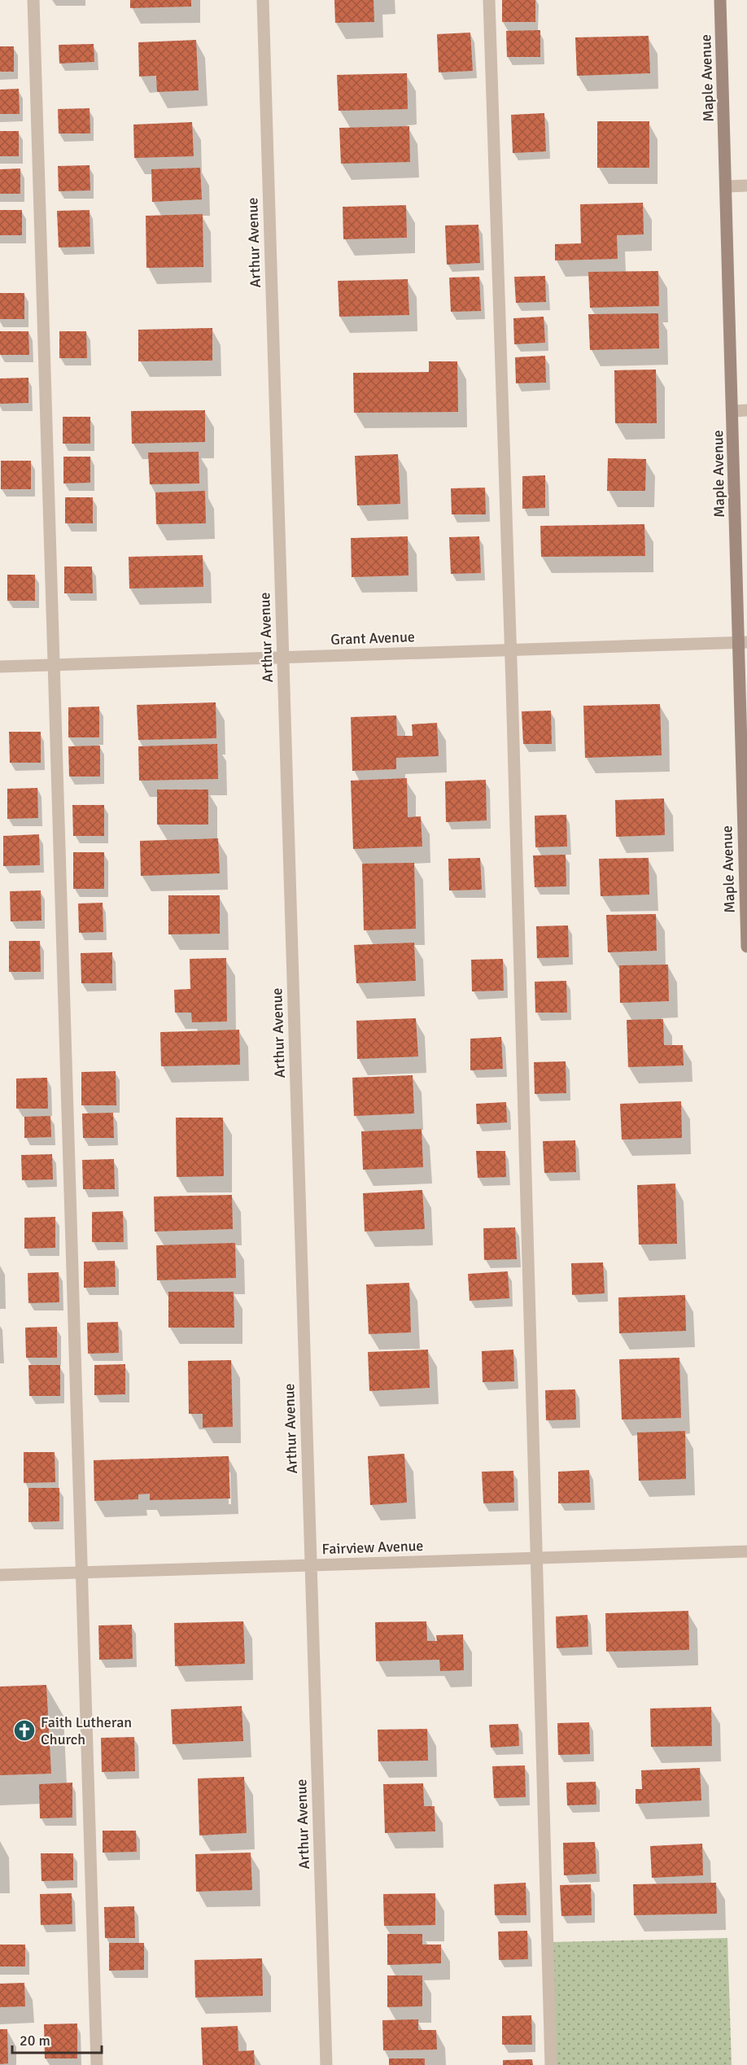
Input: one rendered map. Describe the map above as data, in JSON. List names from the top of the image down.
{
  "streets": {
    "street": [
      "Maple Avenue",
      "Arthur Avenue",
      "Grant Avenue",
      "Fairview Avenue"
    ]
  },
  "crossings": [
    ["Maple Avenue", "Grant Avenue"],
    ["Arthur Avenue", "Grant Avenue"],
    ["Arthur Avenue", "Fairview Avenue"]
  ],
  "places": {
    "church": ["Faith Lutheran Church"]
  },
  "scale_bar": "20 m"
}
